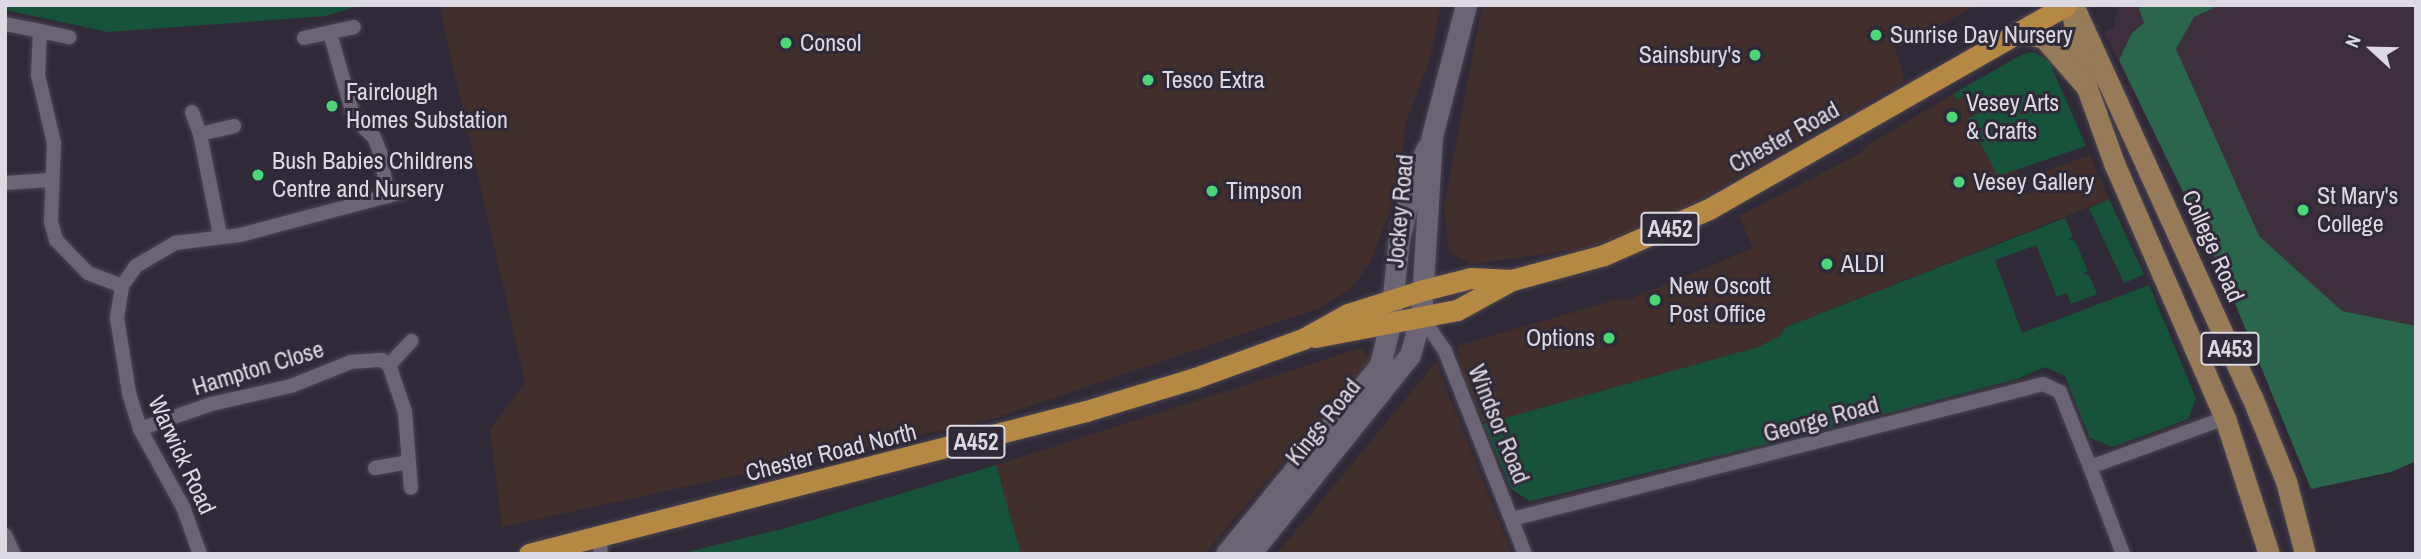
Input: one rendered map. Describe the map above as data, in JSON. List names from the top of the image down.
{
  "streets": {
    "highway": ["Chester Road", "A452", "Chester Road North"],
    "main road": [
      "Jockey Road",
      "College Road",
      "A453",
      "Kings Road"
    ],
    "street": [
      "Hampton Close",
      "George Road",
      "Windsor Road",
      "Warwick Road"
    ]
  },
  "crossings": [
    ["Chester Road", "Jockey Road"],
    ["Chester Road", "A452"],
    ["Chester Road", "College Road"],
    ["Chester Road", "Kings Road"],
    ["Chester Road", "Windsor Road"],
    ["Jockey Road", "A452"],
    ["Jockey Road", "Kings Road"],
    ["Jockey Road", "Windsor Road"],
    ["Jockey Road", "Chester Road North"],
    ["A452", "Kings Road"],
    ["A452", "Windsor Road"],
    ["A452", "Chester Road North"],
    ["Hampton Close", "Warwick Road"],
    ["George Road", "Windsor Road"],
    ["Kings Road", "Windsor Road"],
    ["Kings Road", "Chester Road North"]
  ],
  "places": [
    "Sunrise Day Nursery",
    "Consol",
    "Sainsbury's",
    "Tesco Extra",
    "Fairclough Homes Substation",
    "Vesey Arts & Crafts",
    "Bush Babies Childrens Centre and Nursery",
    "Vesey Gallery",
    "Timpson",
    "St Mary's College",
    "ALDI",
    "New Oscott Post Office",
    "Options"
  ],
  "north": "left"
}
